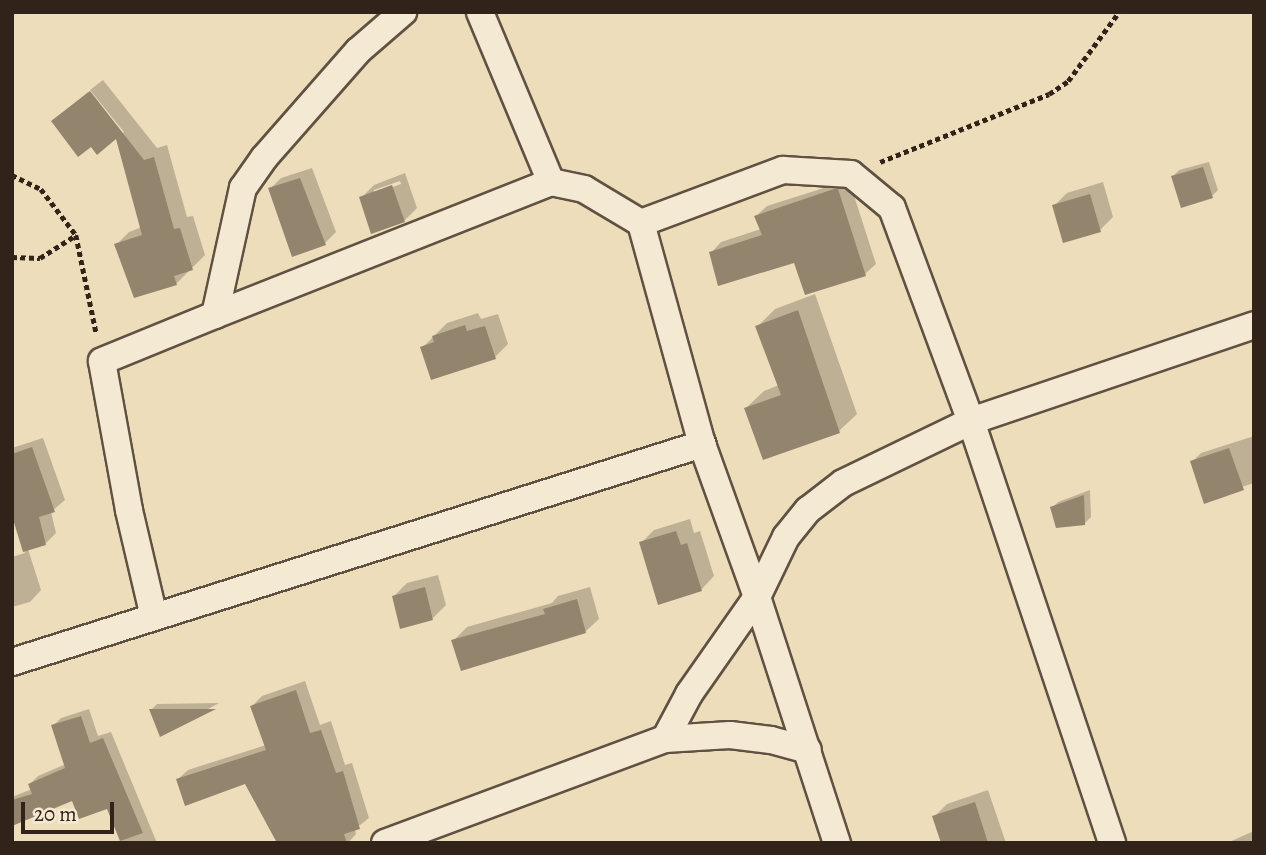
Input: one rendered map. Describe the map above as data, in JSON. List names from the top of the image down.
{
  "scale_bar": "20 m"
}
